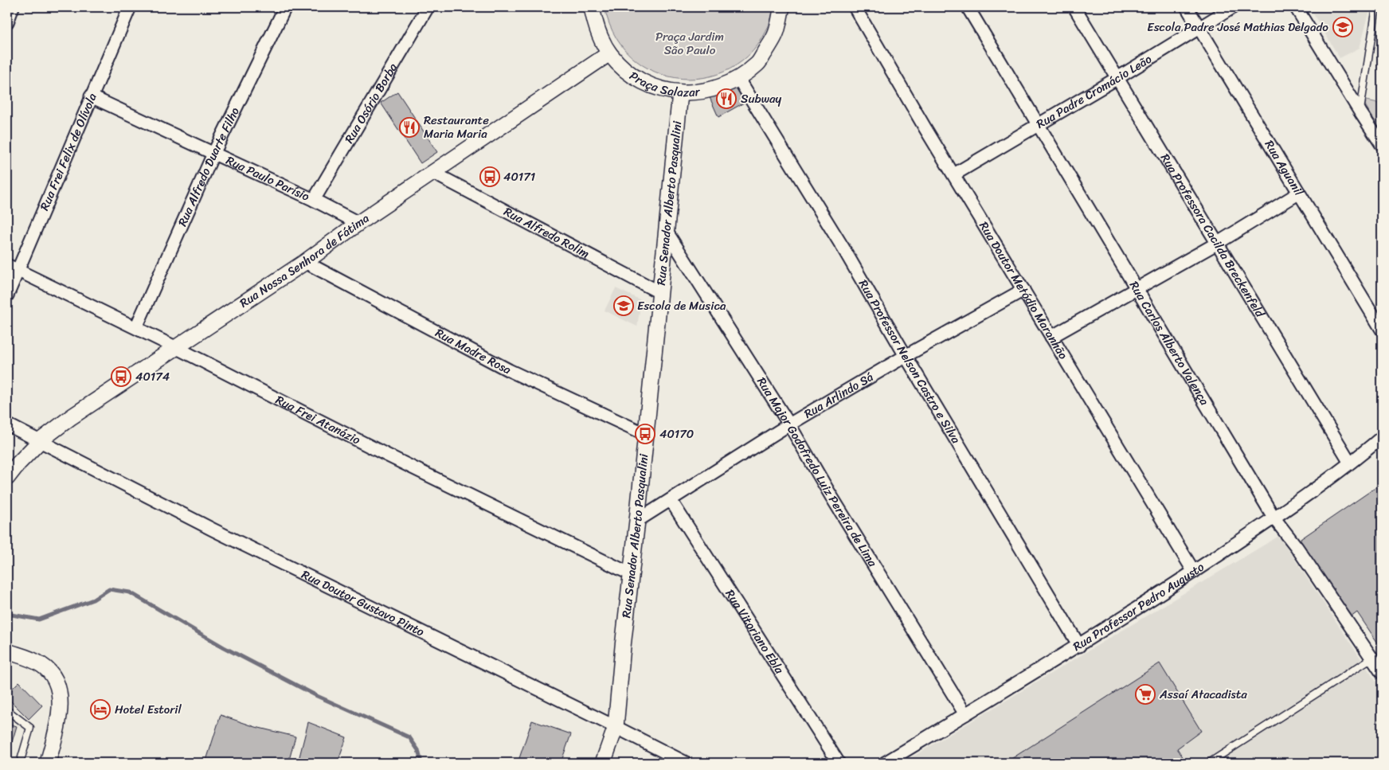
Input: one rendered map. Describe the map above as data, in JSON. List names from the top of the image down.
{
  "streets": {
    "street": [
      "Praça Salazar",
      "Rua Padre Cromácio Leão",
      "Rua Osório Borba",
      "Rua Frei Felix de Olívola",
      "Rua Alfredo Duarte Filho",
      "Rua Aguanil",
      "Rua Paulo Parísio",
      "Rua Senador Alberto Pasqualini",
      "Rua Alfredo Rolim",
      "Rua Professora Cacilda Breckenfeld",
      "Rua Nossa Senhora de Fátima",
      "Rua Doutor Metódio Maranhão",
      "Rua Carlos Alberto Valença",
      "Rua Madre Rosa",
      "Rua Professor Nelson Castro e Silva",
      "Rua Arlindo Sá",
      "Rua Frei Atanázio",
      "Rua Major Godofredo Luiz Pereira de Lima",
      "Rua Doutor Gustavo Pinto",
      "Rua Professor Pedro Augusto",
      "Rua Vitoriano Ebla"
    ]
  },
  "crossings": [
    ["Praça Salazar", "Rua Senador Alberto Pasqualini"],
    ["Praça Salazar", "Rua Nossa Senhora de Fátima"],
    ["Praça Salazar", "Rua Professor Nelson Castro e Silva"],
    ["Rua Padre Cromácio Leão", "Rua Aguanil"],
    ["Rua Padre Cromácio Leão", "Rua Professora Cacilda Breckenfeld"],
    ["Rua Padre Cromácio Leão", "Rua Doutor Metódio Maranhão"],
    ["Rua Padre Cromácio Leão", "Rua Carlos Alberto Valença"],
    ["Rua Osório Borba", "Rua Paulo Parísio"],
    ["Rua Frei Felix de Olívola", "Rua Paulo Parísio"],
    ["Rua Frei Felix de Olívola", "Rua Frei Atanázio"],
    ["Rua Alfredo Duarte Filho", "Rua Paulo Parísio"],
    ["Rua Alfredo Duarte Filho", "Rua Frei Atanázio"],
    ["Rua Paulo Parísio", "Rua Nossa Senhora de Fátima"],
    ["Rua Senador Alberto Pasqualini", "Rua Alfredo Rolim"],
    ["Rua Senador Alberto Pasqualini", "Rua Madre Rosa"],
    ["Rua Senador Alberto Pasqualini", "Rua Arlindo Sá"],
    ["Rua Senador Alberto Pasqualini", "Rua Frei Atanázio"],
    ["Rua Senador Alberto Pasqualini", "Rua Major Godofredo Luiz Pereira de Lima"],
    ["Rua Senador Alberto Pasqualini", "Rua Doutor Gustavo Pinto"],
    ["Rua Alfredo Rolim", "Rua Nossa Senhora de Fátima"],
    ["Rua Professora Cacilda Breckenfeld", "Rua Professor Pedro Augusto"],
    ["Rua Nossa Senhora de Fátima", "Rua Madre Rosa"],
    ["Rua Nossa Senhora de Fátima", "Rua Frei Atanázio"],
    ["Rua Nossa Senhora de Fátima", "Rua Doutor Gustavo Pinto"],
    ["Rua Doutor Metódio Maranhão", "Rua Arlindo Sá"],
    ["Rua Doutor Metódio Maranhão", "Rua Professor Pedro Augusto"],
    ["Rua Carlos Alberto Valença", "Rua Professor Pedro Augusto"],
    ["Rua Professor Nelson Castro e Silva", "Rua Arlindo Sá"],
    ["Rua Professor Nelson Castro e Silva", "Rua Professor Pedro Augusto"],
    ["Rua Arlindo Sá", "Rua Major Godofredo Luiz Pereira de Lima"],
    ["Rua Arlindo Sá", "Rua Vitoriano Ebla"],
    ["Rua Major Godofredo Luiz Pereira de Lima", "Rua Professor Pedro Augusto"]
  ],
  "parks": ["Praça Jardim São Paulo"],
  "places": {
    "school or university": ["Escola Padre José Mathias Delgado", "Escola de Musica"],
    "restaurant": ["Subway", "Restaurante Maria Maria"],
    "bus stop": ["40171", "40174", "40170"],
    "supermarket": ["Assaí Atacadista"],
    "hotel": ["Hotel Estoril"]
  }
}
